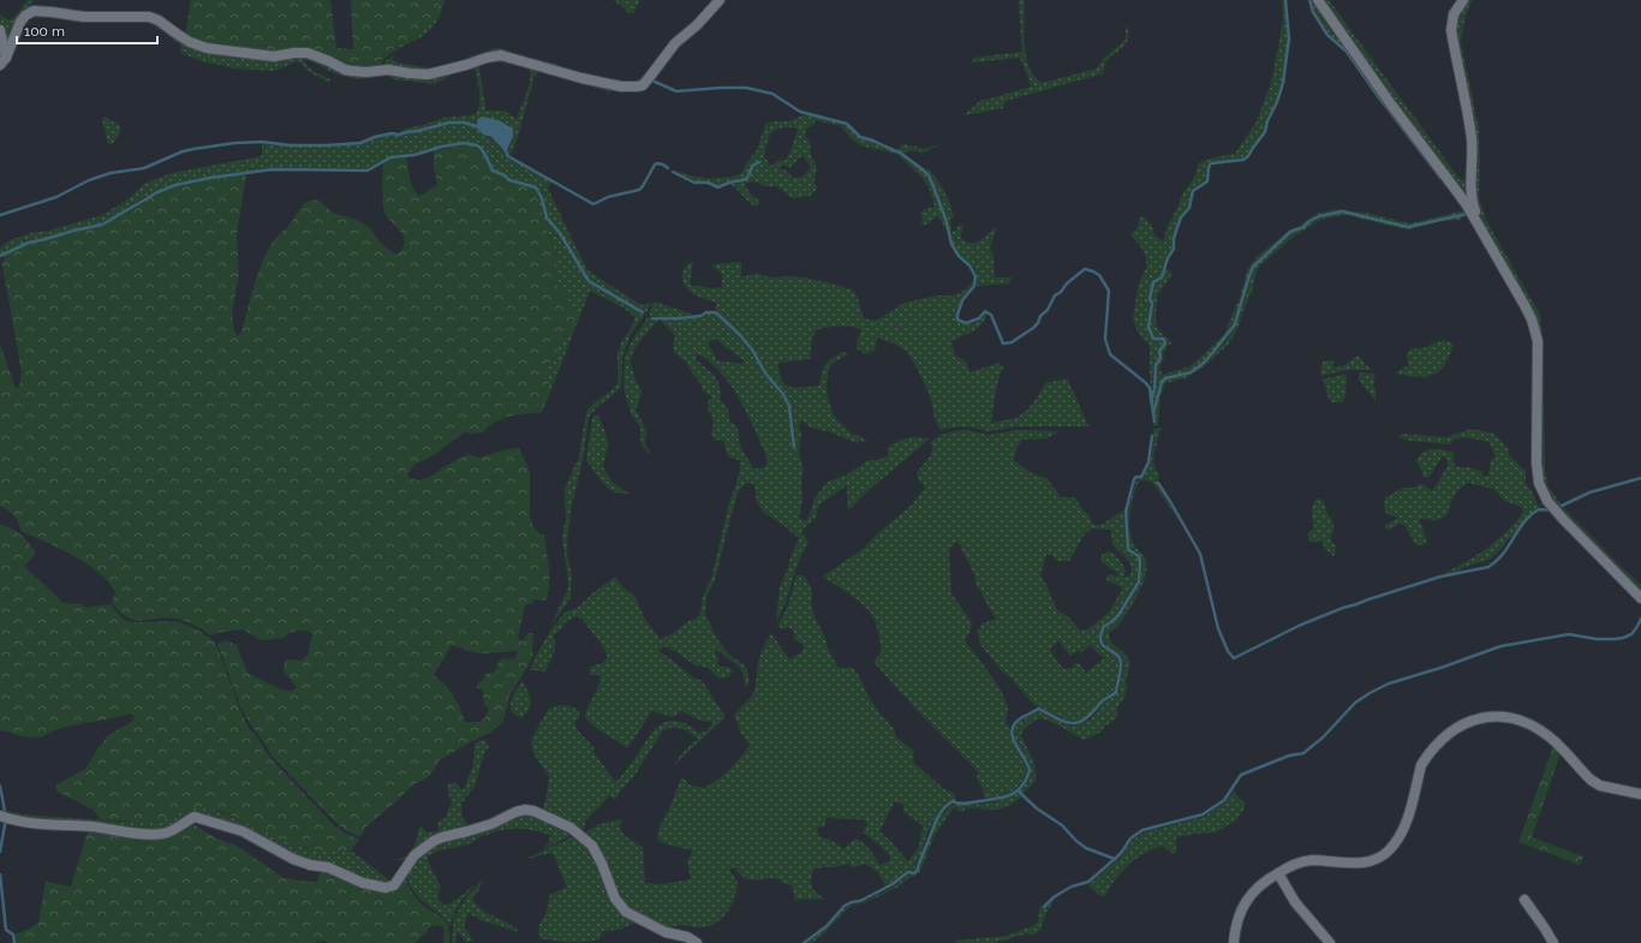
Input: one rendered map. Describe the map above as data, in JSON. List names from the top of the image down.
{
  "scale_bar": "100 m"
}
